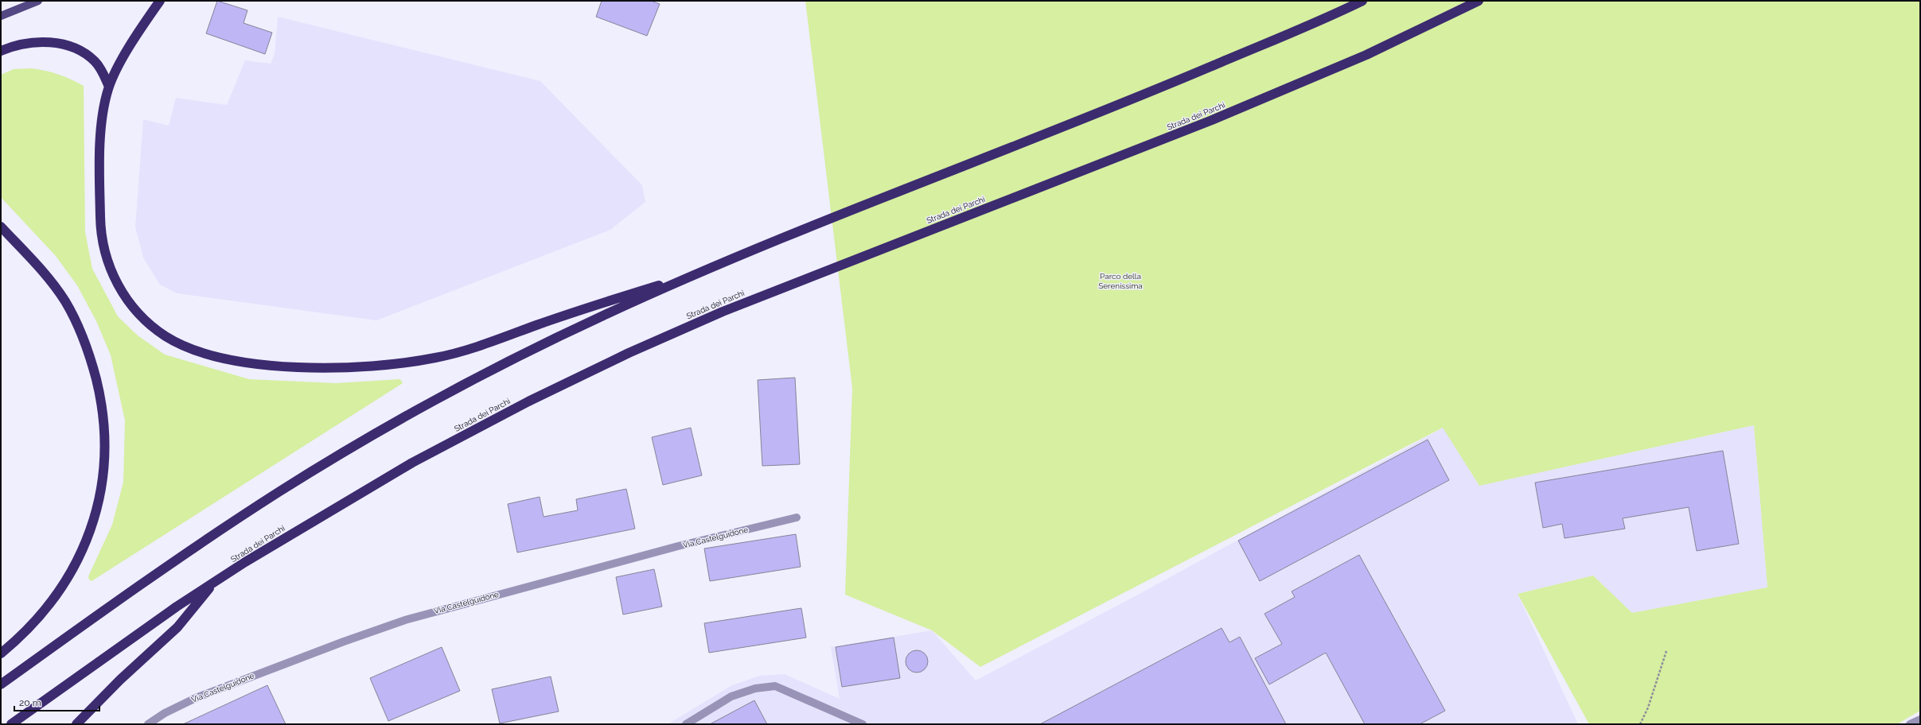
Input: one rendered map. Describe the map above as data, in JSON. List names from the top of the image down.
{
  "streets": {
    "highway": ["Strada dei Parchi"],
    "street": ["Via Castelguidone"]
  },
  "parks": ["Parco della Serenissima"],
  "scale_bar": "20 m"
}
